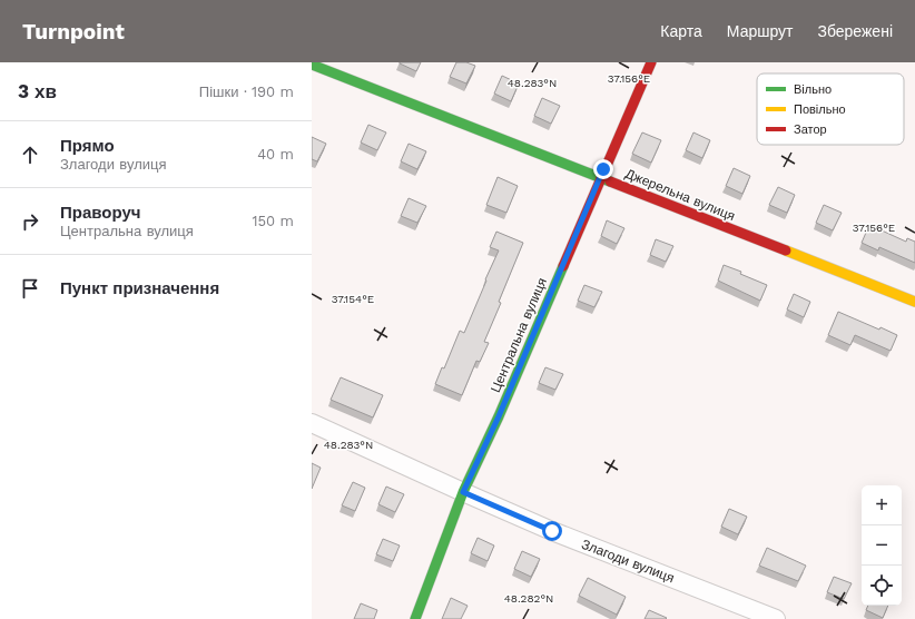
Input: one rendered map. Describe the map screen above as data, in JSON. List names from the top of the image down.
{
  "streets": {
    "street": ["Джерельна вулиця", "Центральна вулиця", "Злагоди вулиця"]
  },
  "crossings": [
    ["Джерельна вулиця", "Центральна вулиця"],
    ["Центральна вулиця", "Злагоди вулиця"]
  ],
  "legend": ["Вільно", "Повільно", "Затор"],
  "page": {
    "header": "Turnpoint",
    "nav": ["Карта", "Маршрут", "Збережені"],
    "heading": ["3 хв", "Пішки · 190 m"],
    "list": [
      ["Прямо", "Злагоди вулиця", "40 m"],
      ["Праворуч", "Центральна вулиця", "150 m"],
      "Пункт призначення"
    ],
    "map_buttons": ["+", "−"]
  },
  "coordinates": [
    "37.156°E",
    "48.283°N",
    "37.154°E",
    "48.282°N"
  ]
}
